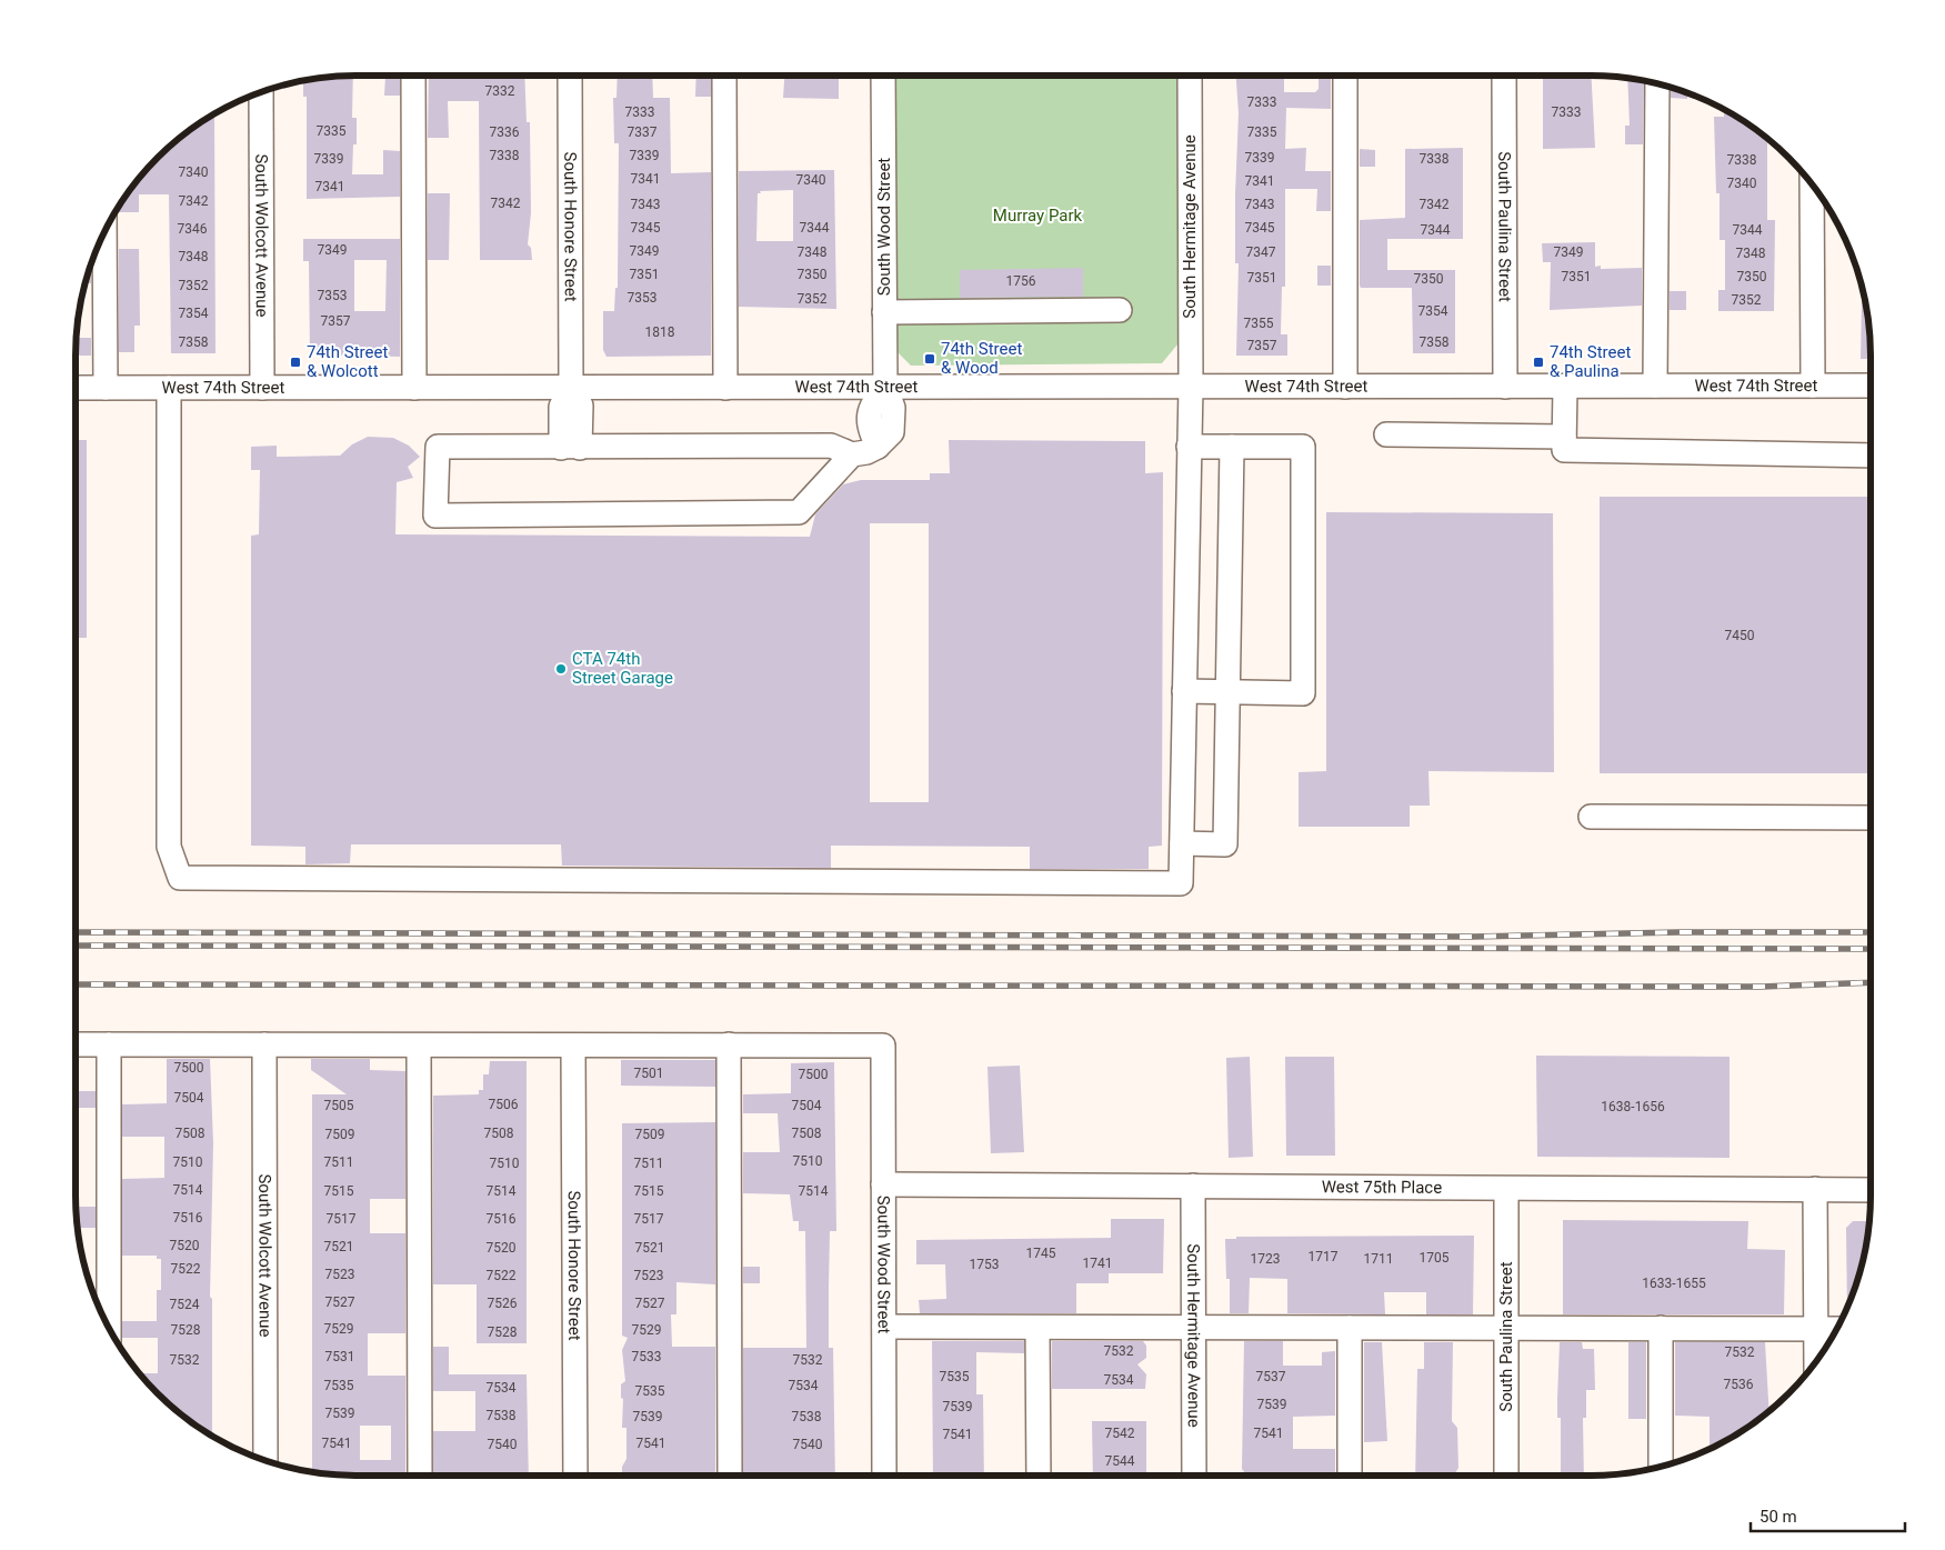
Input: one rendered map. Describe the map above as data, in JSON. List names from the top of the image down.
{
  "streets": {
    "street": [
      "South Paulina Street",
      "South Honore Street",
      "South Wood Street",
      "South Hermitage Avenue",
      "South Wolcott Avenue",
      "West 74th Street",
      "West 75th Place"
    ]
  },
  "crossings": [
    ["South Paulina Street", "West 74th Street"],
    ["South Paulina Street", "West 75th Place"],
    ["South Honore Street", "West 74th Street"],
    ["South Wood Street", "West 74th Street"],
    ["South Wood Street", "West 75th Place"],
    ["South Hermitage Avenue", "West 74th Street"],
    ["South Hermitage Avenue", "West 75th Place"],
    ["South Wolcott Avenue", "West 74th Street"]
  ],
  "parks": ["Murray Park"],
  "places": {
    "transit": ["74th Street & Wood", "74th Street & Wolcott", "74th Street & Paulina"],
    "other": ["CTA 74th Street Garage"]
  },
  "house_numbers": [
    "7332",
    "7333",
    "7333",
    "7333",
    "7335",
    "7336",
    "7337",
    "7335",
    "7338",
    "7339",
    "7339",
    "7339",
    "7338",
    "7338",
    "7340",
    "7341",
    "7340",
    "7341",
    "7340",
    "7341",
    "7342",
    "7342",
    "7343",
    "7343",
    "7342",
    "7345",
    "7344",
    "7345",
    "7346",
    "7344",
    "7344",
    "7349",
    "7349",
    "7348",
    "7347",
    "7349",
    "7348",
    "7348",
    "7351",
    "7350",
    "7351",
    "7350",
    "7351",
    "7350",
    "1756",
    "7352",
    "7353",
    "7353",
    "7352",
    "7352",
    "7354",
    "7354",
    "7357",
    "7355",
    "1818",
    "7358",
    "7358",
    "7357",
    "7450",
    "7500",
    "7501",
    "7500",
    "7504",
    "7506",
    "7505",
    "7504",
    "1638-1656",
    "7508",
    "7508",
    "7508",
    "7509",
    "7509",
    "7510",
    "7510",
    "7511",
    "7510",
    "7511",
    "7514",
    "7515",
    "7514",
    "7515",
    "7514",
    "7516",
    "7517",
    "7516",
    "7517",
    "7520",
    "7521",
    "7520",
    "7521",
    "1745",
    "1717",
    "1705",
    "1723",
    "1711",
    "1741",
    "1753",
    "7522",
    "7523",
    "7522",
    "7523",
    "1633-1655",
    "7527",
    "7526",
    "7527",
    "7524",
    "7529",
    "7528",
    "7529",
    "7528",
    "7532",
    "7532",
    "7531",
    "7533",
    "7532",
    "7532",
    "7535",
    "7537",
    "7534",
    "7536",
    "7535",
    "7534",
    "7534",
    "7535",
    "7539",
    "7539",
    "7539",
    "7538",
    "7539",
    "7538",
    "7542",
    "7541",
    "7541",
    "7541",
    "7541",
    "7540",
    "7540",
    "7544"
  ],
  "scale_bar": "50 m"
}
